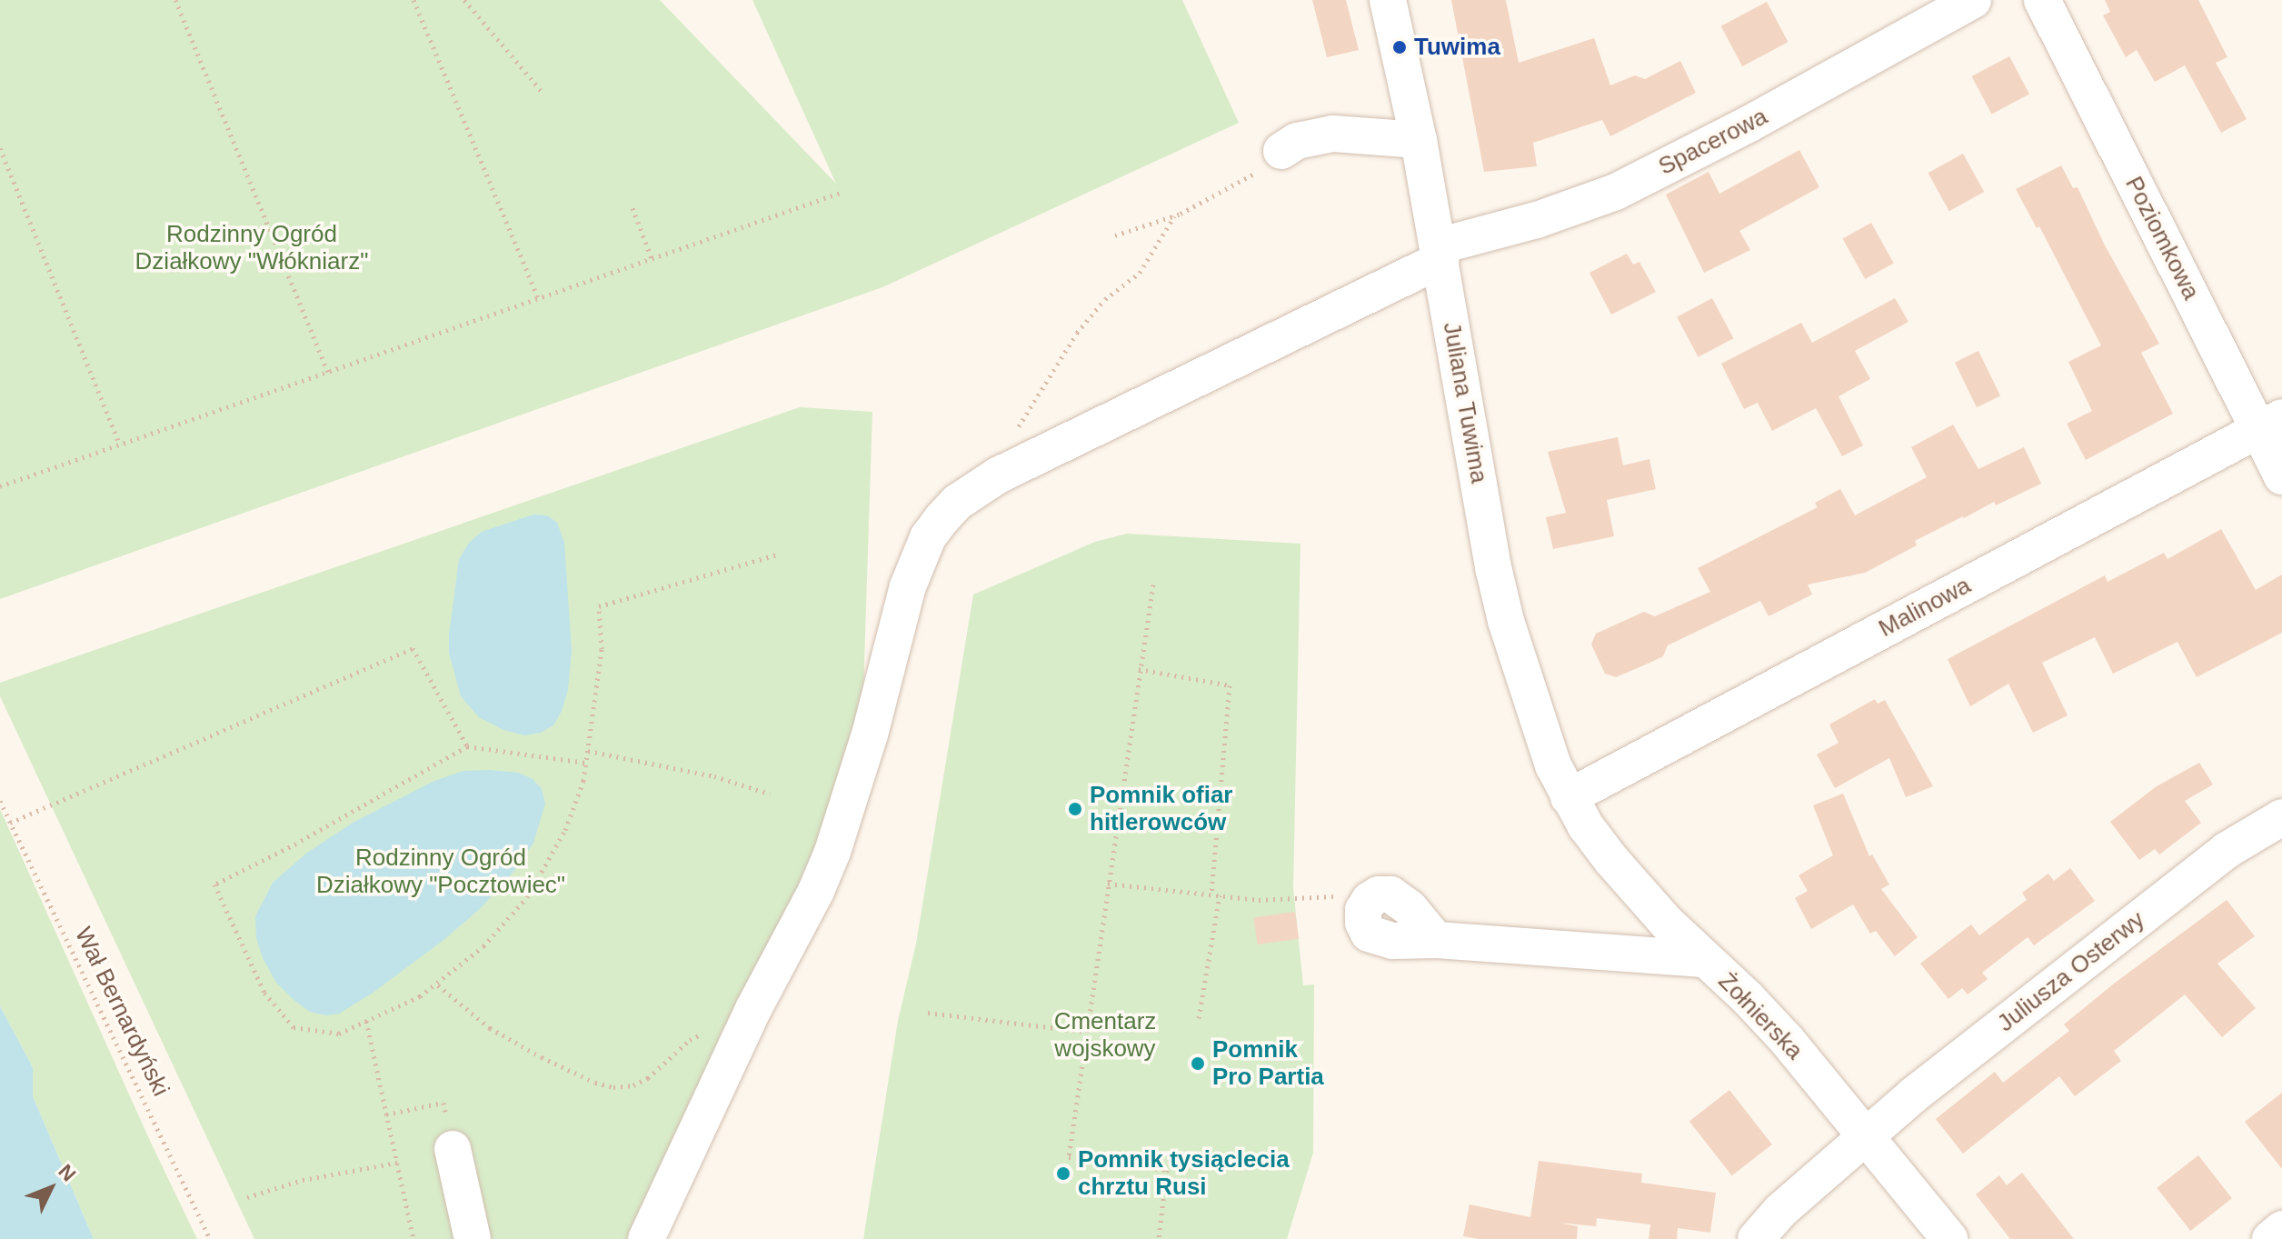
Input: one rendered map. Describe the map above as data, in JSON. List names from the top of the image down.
{
  "streets": {
    "street": [
      "Spacerowa",
      "Poziomkowa",
      "Juliana Tuwima",
      "Malinowa",
      "Juliusza Osterwy",
      "Żołnierska"
    ],
    "path": ["Wał Bernardyński"]
  },
  "crossings": [
    ["Spacerowa", "Juliana Tuwima"],
    ["Poziomkowa", "Malinowa"],
    ["Juliana Tuwima", "Malinowa"],
    ["Juliana Tuwima", "Żołnierska"],
    ["Malinowa", "Żołnierska"],
    ["Juliusza Osterwy", "Żołnierska"]
  ],
  "parks": ["Rodzinny Ogród Działkowy \"Włókniarz\"", "Rodzinny Ogród Działkowy \"Pocztowiec\"", "Cmentarz wojskowy"],
  "places": [
    "Tuwima",
    "Pomnik ofiar hitlerowców",
    "Pomnik Pro Partia",
    "Pomnik tysiąclecia chrztu Rusi"
  ],
  "north": "top right"
}
